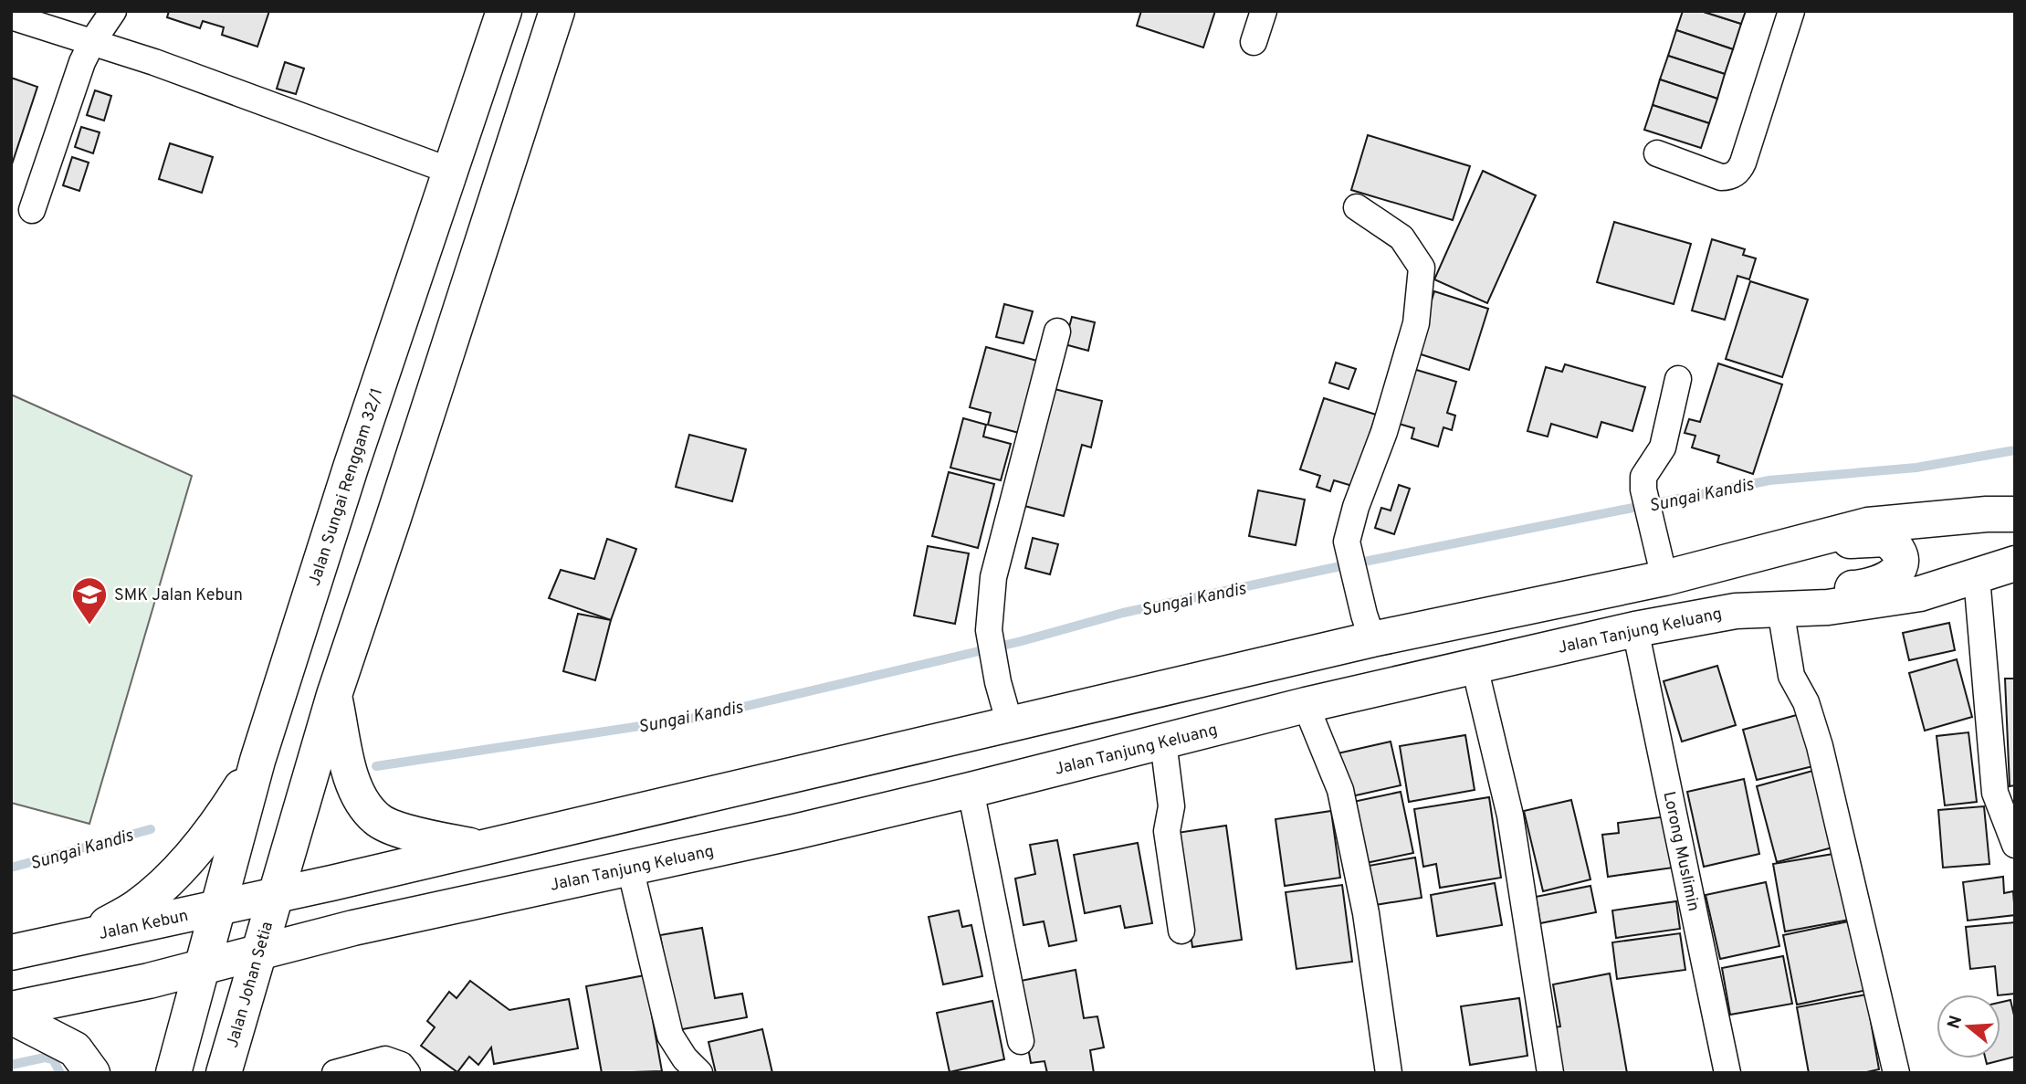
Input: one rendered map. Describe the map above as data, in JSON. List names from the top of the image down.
{
  "streets": {
    "main road": [
      "Jalan Sungai Renggam 32/1",
      "Jalan Tanjung Keluang",
      "Jalan Kebun",
      "Jalan Johan Setia"
    ],
    "street": ["Lorong Muslimin"]
  },
  "crossings": [
    ["Jalan Sungai Renggam 32/1", "Jalan Kebun"],
    ["Jalan Tanjung Keluang", "Lorong Muslimin"],
    ["Jalan Tanjung Keluang", "Jalan Johan Setia"],
    ["Jalan Kebun", "Jalan Johan Setia"]
  ],
  "water": ["Sungai Kandis"],
  "places": {
    "school or university": ["SMK Jalan Kebun"]
  },
  "north": "left"
}
